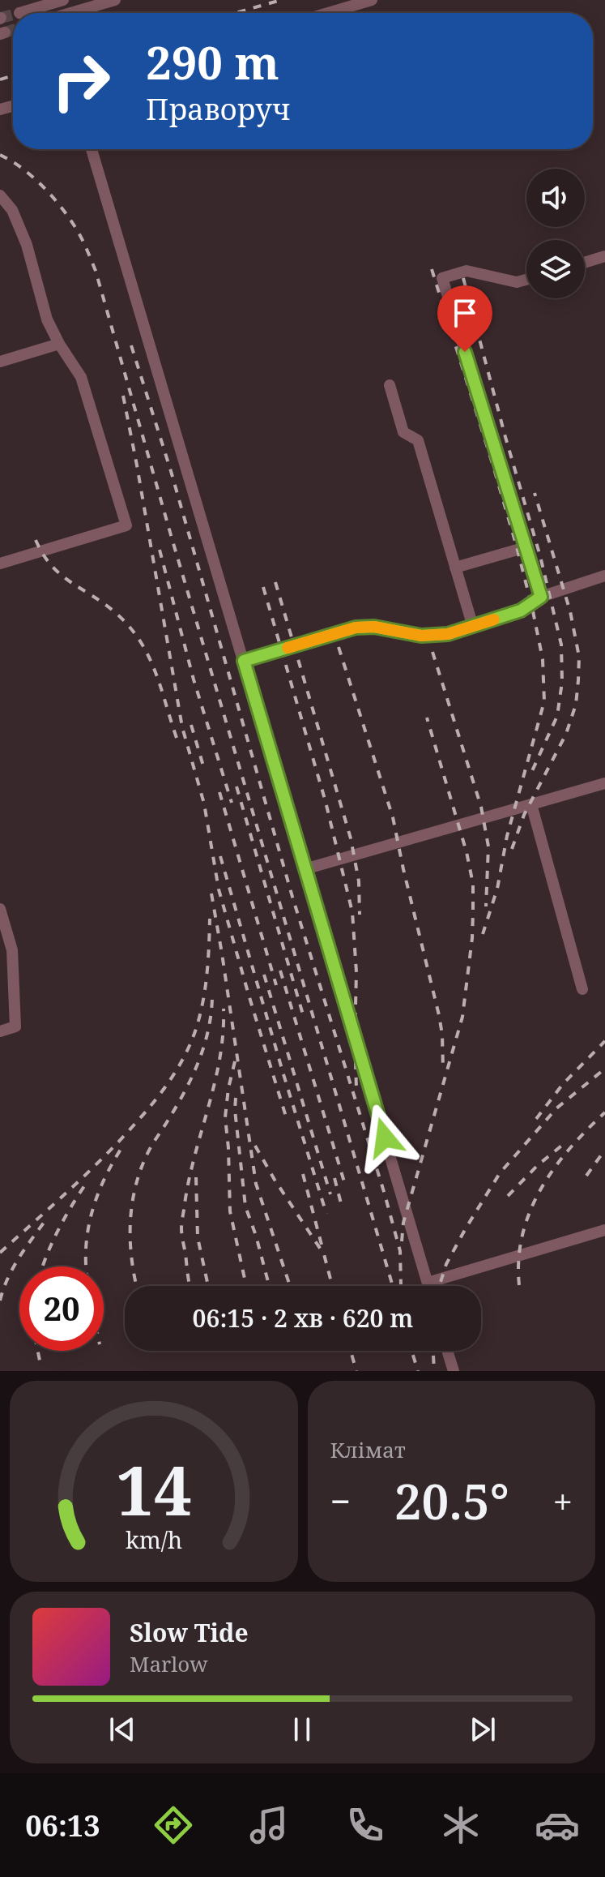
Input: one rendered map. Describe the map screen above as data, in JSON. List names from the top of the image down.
{
  "page": {
    "turn": ["290 m", "Праворуч"],
    "limit": "20",
    "trip": "06:15 · 2 хв · 620 m",
    "tile": "Клімат",
    "heat": ["−", "20.5°", "+"],
    "song": ["Slow Tide", "Marlow"],
    "tabs": "06:13",
    "gauge": ["14", "km/h"]
  }
}
